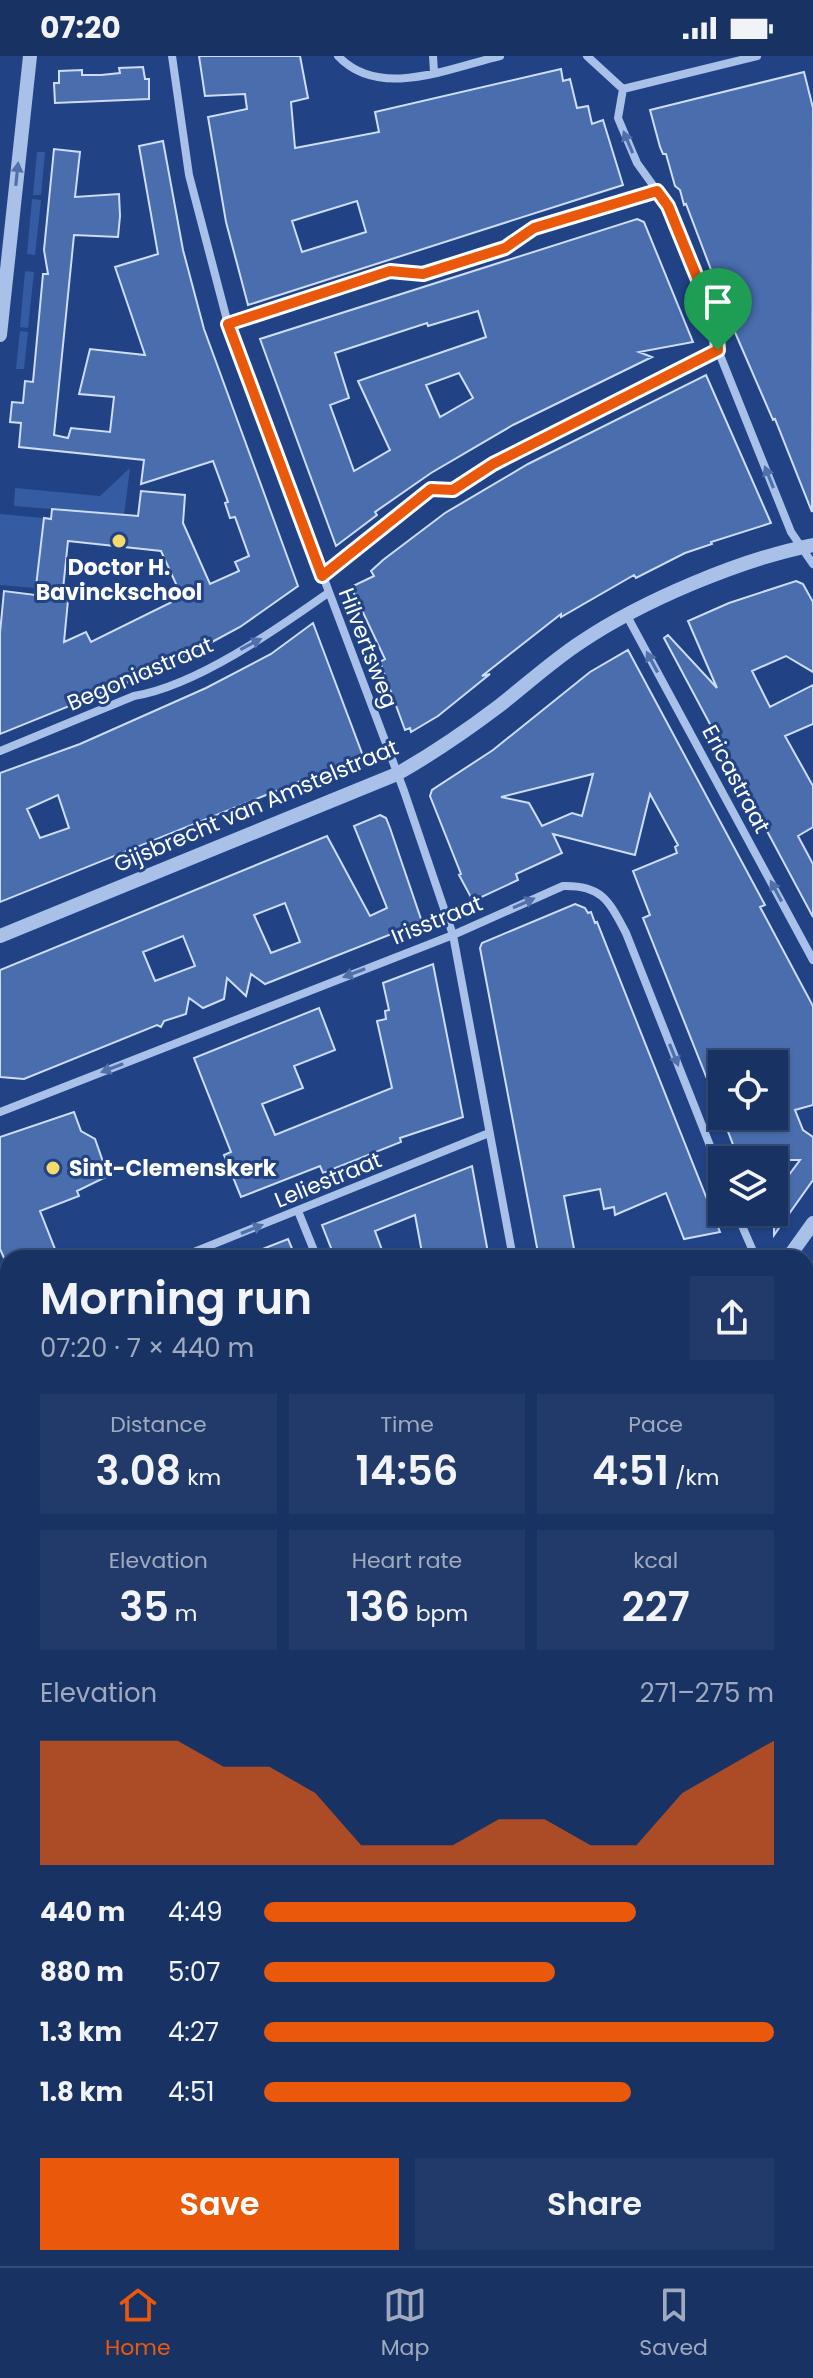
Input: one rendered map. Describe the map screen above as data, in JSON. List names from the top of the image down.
{
  "streets": {
    "street": [
      "Hilvertsweg",
      "Begoniastraat",
      "Ericastraat",
      "Gijsbrecht van Amstelstraat",
      "Irisstraat",
      "Leliestraat"
    ]
  },
  "crossings": [
    ["Hilvertsweg", "Begoniastraat"],
    ["Hilvertsweg", "Gijsbrecht van Amstelstraat"],
    ["Hilvertsweg", "Irisstraat"],
    ["Hilvertsweg", "Leliestraat"],
    ["Ericastraat", "Gijsbrecht van Amstelstraat"]
  ],
  "one_way": ["Begoniastraat", "Ericastraat"],
  "places": ["Doctor H. Bavinckschool", "Sint-Clemenskerk"],
  "page": {
    "status": "07:20",
    "heading": ["Morning run", "07:20 · 7 × 440 m"],
    "stats": [
      ["Distance", "3.08 km"],
      ["Time", "14:56"],
      ["Pace", "4:51 /km"],
      ["Elevation", "35 m"],
      ["Heart rate", "136 bpm"],
      ["kcal", "227"]
    ],
    "chart": ["Elevation", "271–275 m"],
    "list": [
      {
        "name": "440 m",
        "note": "4:49"
      },
      {
        "name": "880 m",
        "note": "5:07"
      },
      {
        "name": "1.3 km",
        "note": "4:27"
      },
      {
        "name": "1.8 km",
        "note": "4:51"
      }
    ],
    "buttons": ["Save", "Share"],
    "tabs": ["Home", "Map", "Saved"]
  }
}
